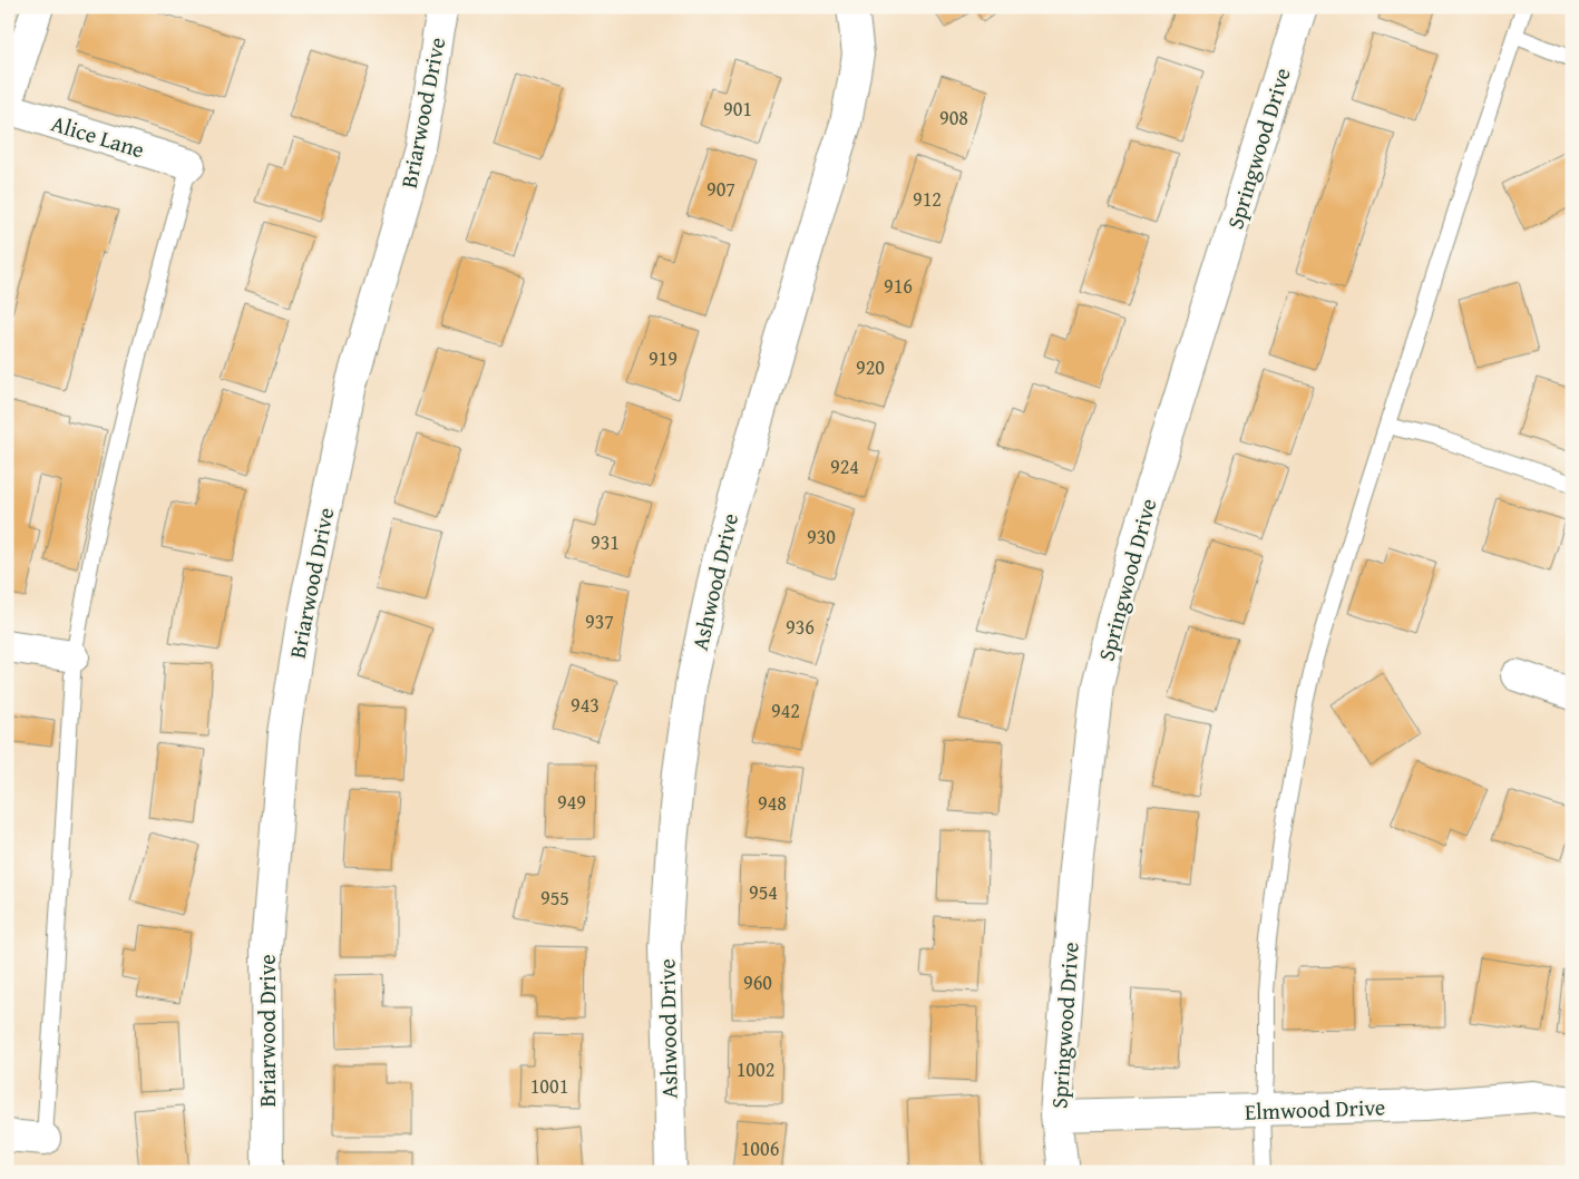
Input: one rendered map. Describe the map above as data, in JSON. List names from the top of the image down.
{
  "streets": {
    "street": [
      "Briarwood Drive",
      "Alice Lane",
      "Springwood Drive",
      "Ashwood Drive",
      "Elmwood Drive"
    ]
  },
  "crossings": [
    ["Springwood Drive", "Elmwood Drive"]
  ],
  "house_numbers": [
    "901",
    "908",
    "907",
    "912",
    "916",
    "919",
    "920",
    "924",
    "930",
    "931",
    "937",
    "936",
    "943",
    "942",
    "949",
    "948",
    "954",
    "955",
    "960",
    "1002",
    "1001",
    "1006"
  ]
}
